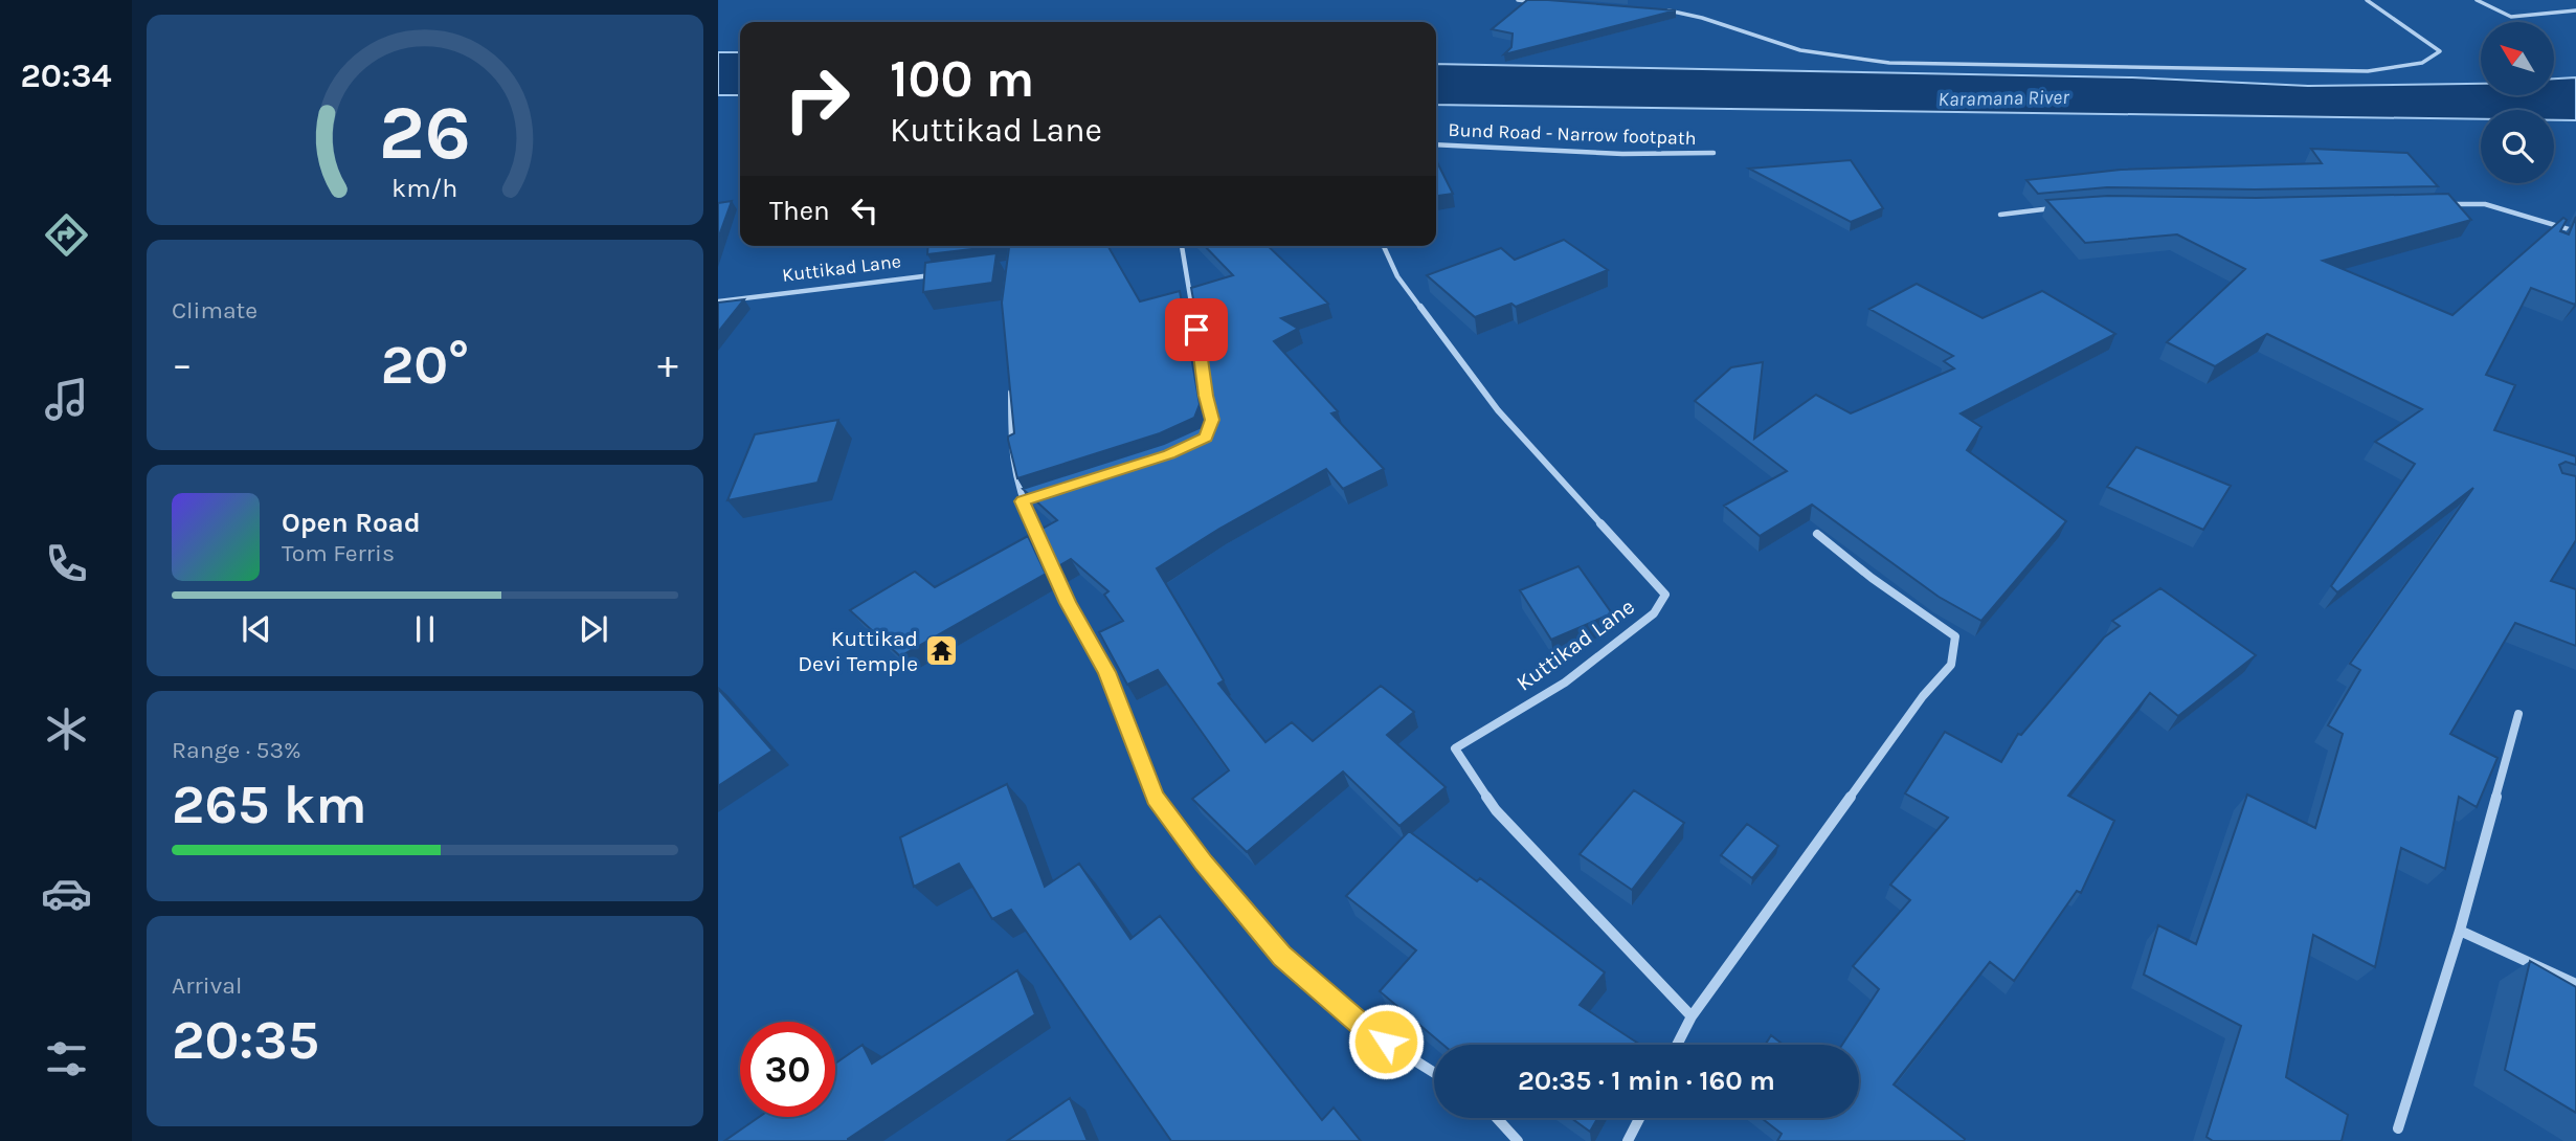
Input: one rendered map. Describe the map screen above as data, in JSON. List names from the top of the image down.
{
  "streets": {
    "street": ["Bund Road - Narrow footpath", "Kuttikad Lane"]
  },
  "water": ["Karamana River"],
  "places": {
    "temple": ["Kuttikad Devi Temple"]
  },
  "north": "top left",
  "page": {
    "tabs": "20:34",
    "turn": ["100 m", "Kuttikad Lane"],
    "then": "Then",
    "tile": [
      "Climate",
      ["Range · 53%", "265 km"],
      ["Arrival", "20:35"]
    ],
    "heat": ["−", "20°", "+"],
    "song": ["Open Road", "Tom Ferris"],
    "limit": "30",
    "trip": "20:35 · 1 min · 160 m",
    "gauge": ["26", "km/h"]
  }
}
